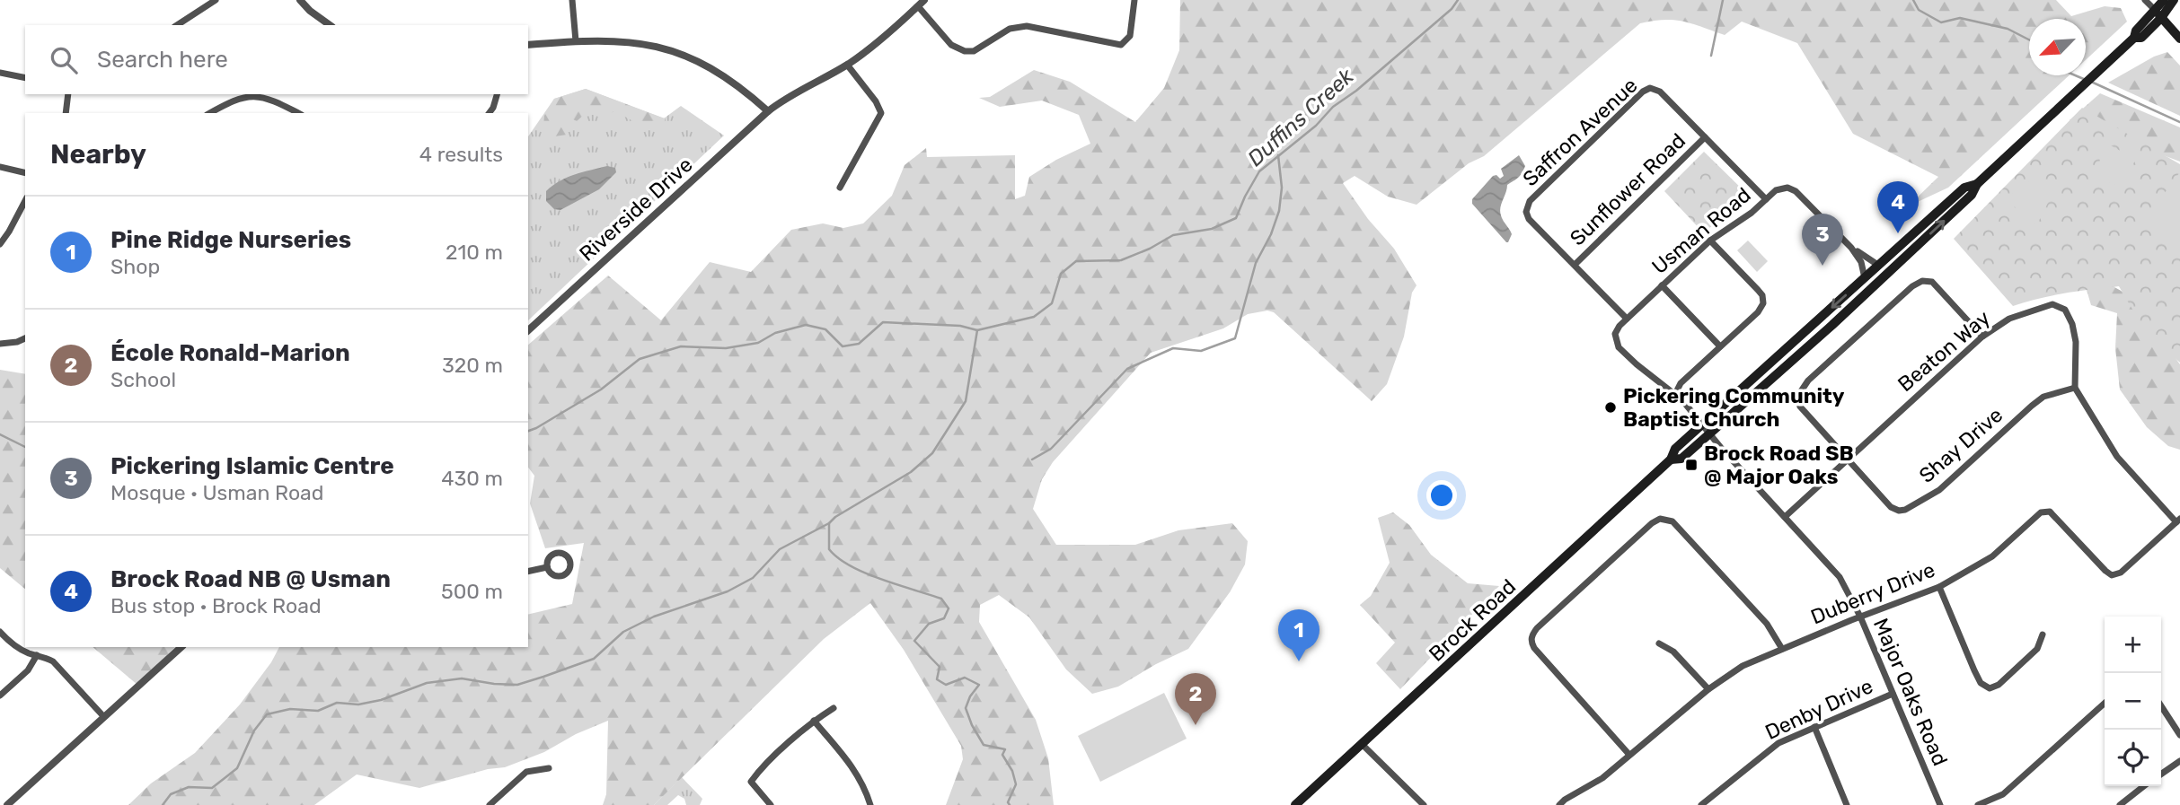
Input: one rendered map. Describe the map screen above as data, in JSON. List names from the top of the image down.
{
  "streets": {
    "main road": ["Brock Road"],
    "street": [
      "Saffron Avenue",
      "Sunflower Road",
      "Riverside Drive",
      "Usman Road",
      "Beaton Way",
      "Shay Drive",
      "Duberry Drive",
      "Major Oaks Road",
      "Denby Drive"
    ]
  },
  "crossings": [
    ["Saffron Avenue", "Sunflower Road"],
    ["Saffron Avenue", "Usman Road"],
    ["Usman Road", "Brock Road"],
    ["Usman Road", "Major Oaks Road"],
    ["Beaton Way", "Shay Drive"],
    ["Beaton Way", "Major Oaks Road"],
    ["Duberry Drive", "Major Oaks Road"],
    ["Brock Road", "Major Oaks Road"],
    ["Major Oaks Road", "Denby Drive"]
  ],
  "water": ["Duffins Creek"],
  "places": {
    "other": ["Pickering Community Baptist Church"],
    "transit": ["Brock Road SB @ Major Oaks"]
  },
  "north": "bottom left",
  "page": {
    "search": "Search here",
    "heading": ["Nearby", "4 results"],
    "pins": [
      "4",
      "3",
      "1",
      "2"
    ],
    "list": [
      {
        "mark": "1",
        "name": "Pine Ridge Nurseries",
        "note": "Shop",
        "value": "210 m"
      },
      {
        "mark": "2",
        "name": "École Ronald-Marion",
        "note": "School",
        "value": "320 m"
      },
      {
        "mark": "3",
        "name": "Pickering Islamic Centre",
        "note": "Mosque · Usman Road",
        "value": "430 m"
      },
      {
        "mark": "4",
        "name": "Brock Road NB @ Usman",
        "note": "Bus stop · Brock Road",
        "value": "500 m"
      }
    ],
    "map_buttons": ["+", "−"]
  }
}
